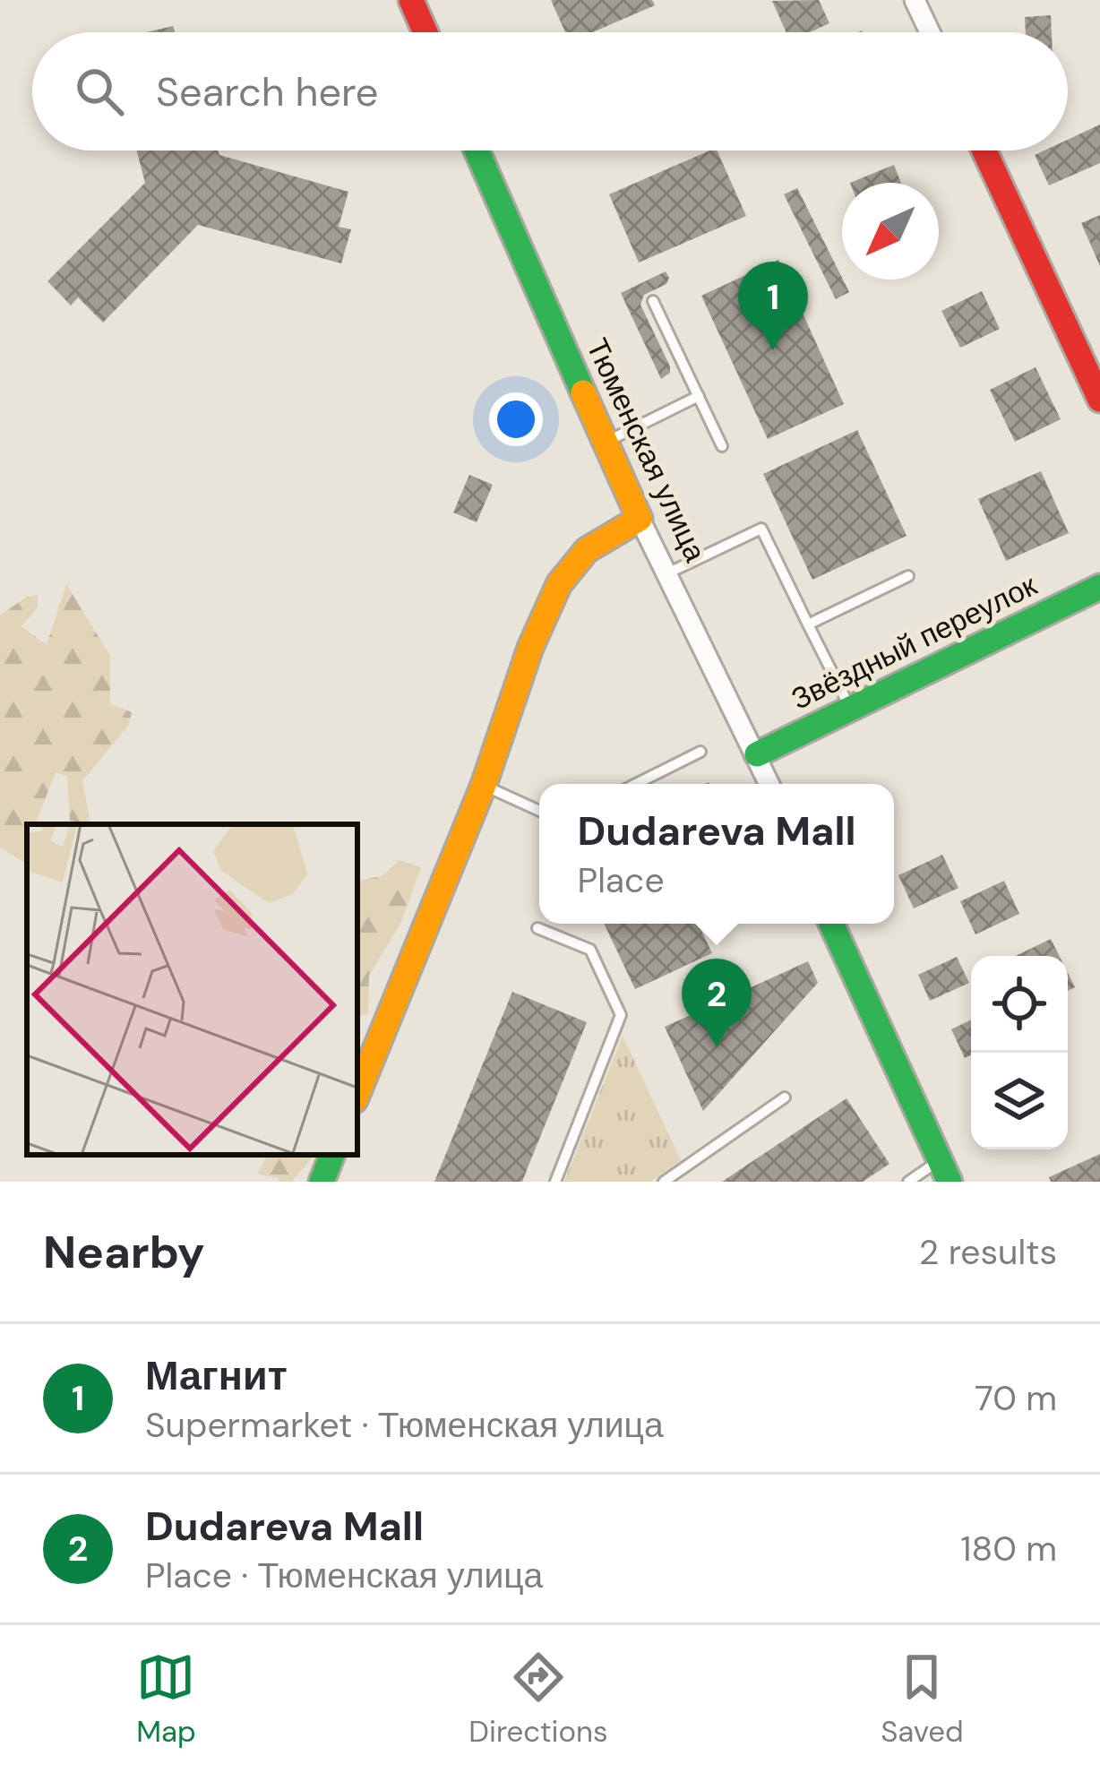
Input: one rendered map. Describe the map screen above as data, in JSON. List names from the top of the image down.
{
  "streets": {
    "street": ["Тюменская улица", "Звёздный переулок"]
  },
  "crossings": [
    ["Тюменская улица", "Звёздный переулок"]
  ],
  "north": "bottom left",
  "page": {
    "search": "Search here",
    "pins": ["1", "2"],
    "popup": ["Dudareva Mall", "Place"],
    "heading": ["Nearby", "2 results"],
    "list": [
      {
        "mark": "1",
        "name": "Магнит",
        "note": "Supermarket · Тюменская улица",
        "value": "70 m"
      },
      {
        "mark": "2",
        "name": "Dudareva Mall",
        "note": "Place · Тюменская улица",
        "value": "180 m"
      }
    ],
    "nav": ["Map", "Directions", "Saved"]
  }
}
